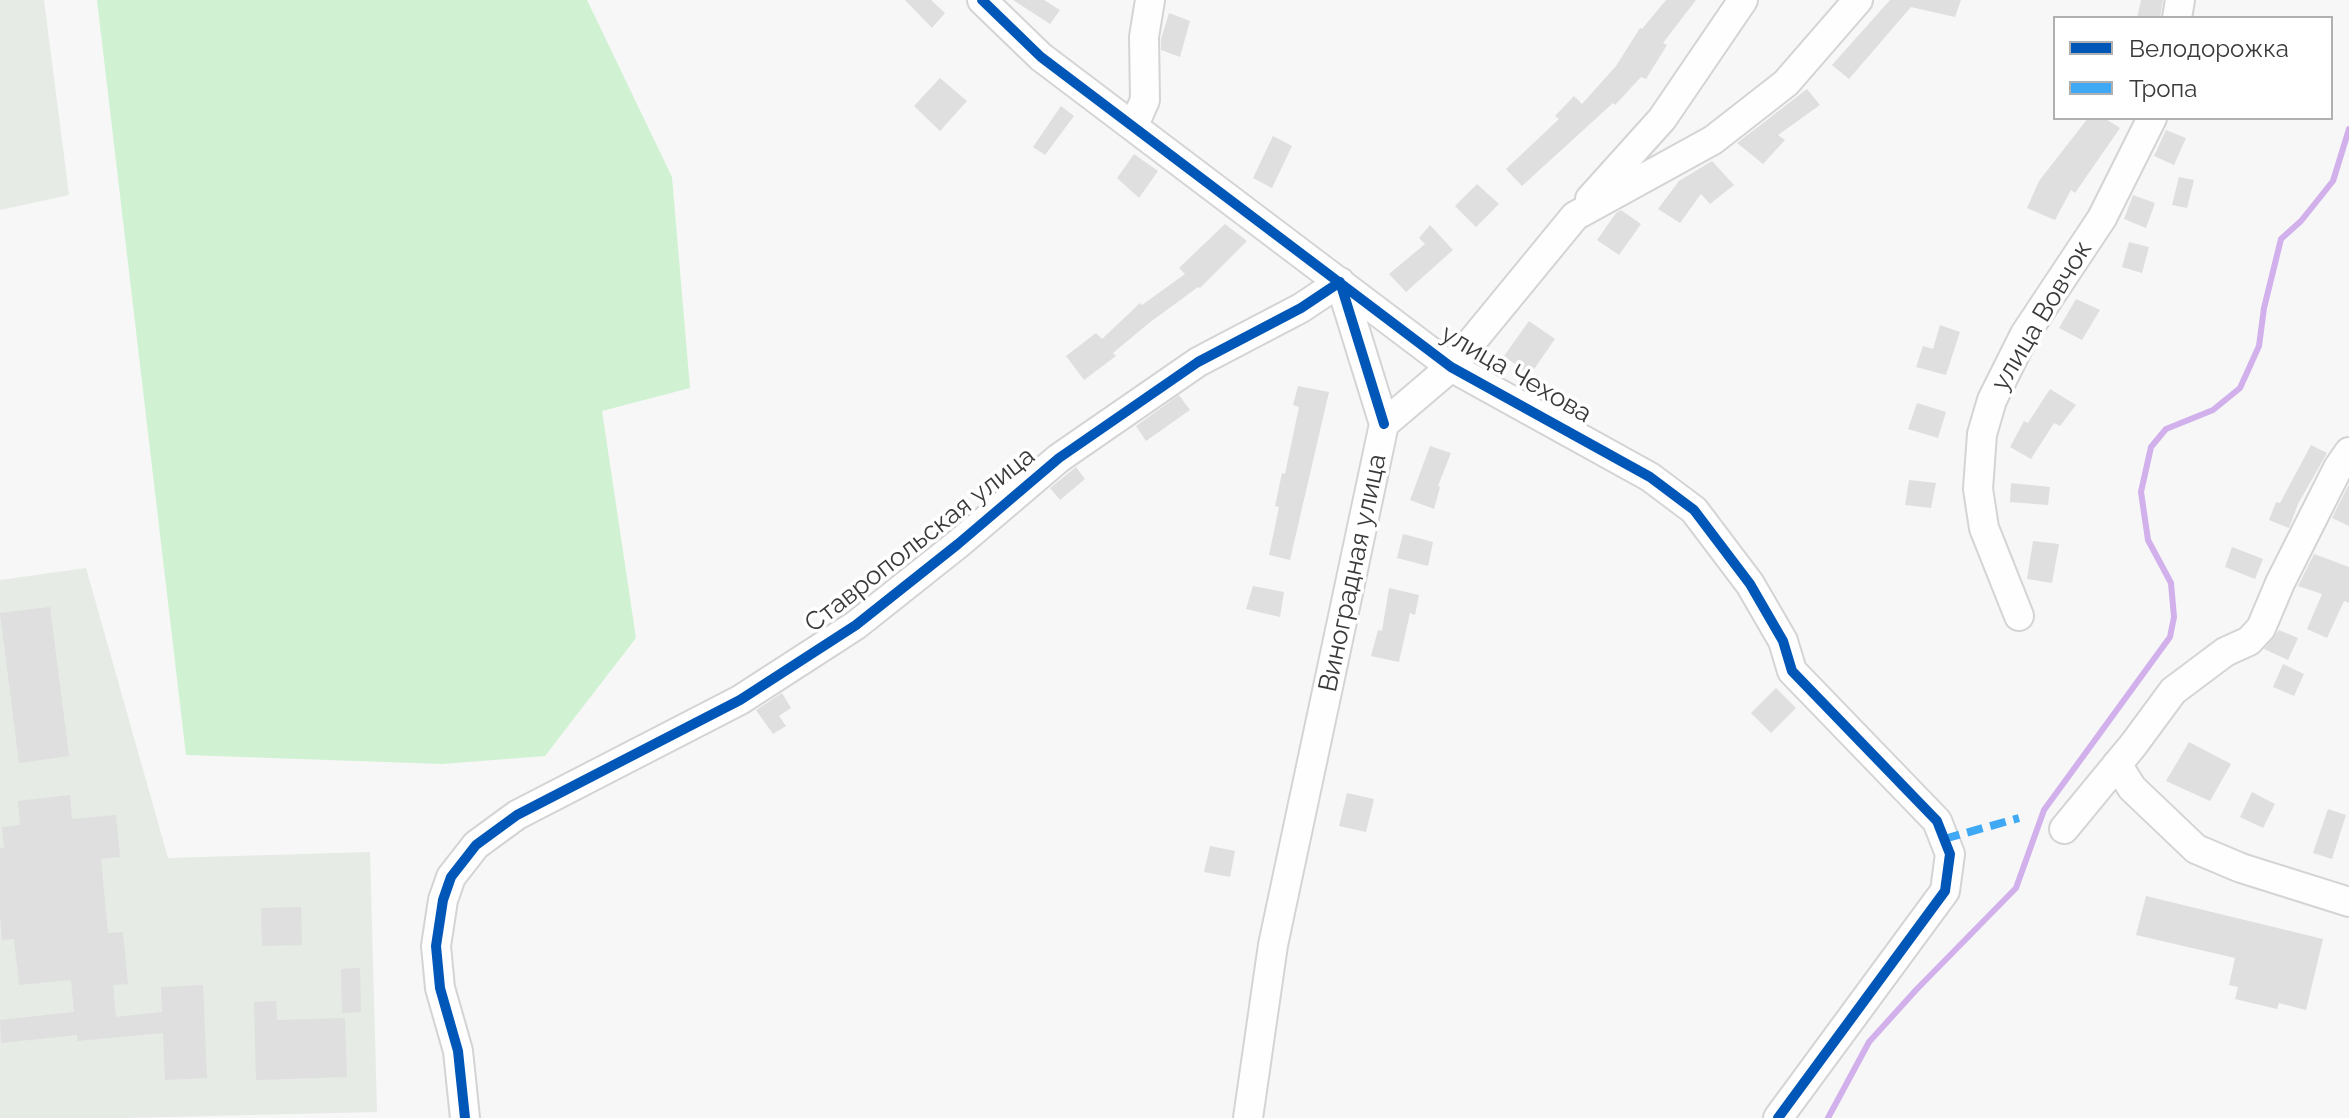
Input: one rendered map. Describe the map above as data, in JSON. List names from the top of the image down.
{
  "streets": {
    "street": [
      "улица Вовчок",
      "улица Чехова",
      "Ставропольская улица",
      "Виноградная улица"
    ]
  },
  "crossings": [
    ["улица Чехова", "Ставропольская улица"],
    ["улица Чехова", "Виноградная улица"]
  ],
  "legend": ["Велодорожка", "Тропа"]
}
